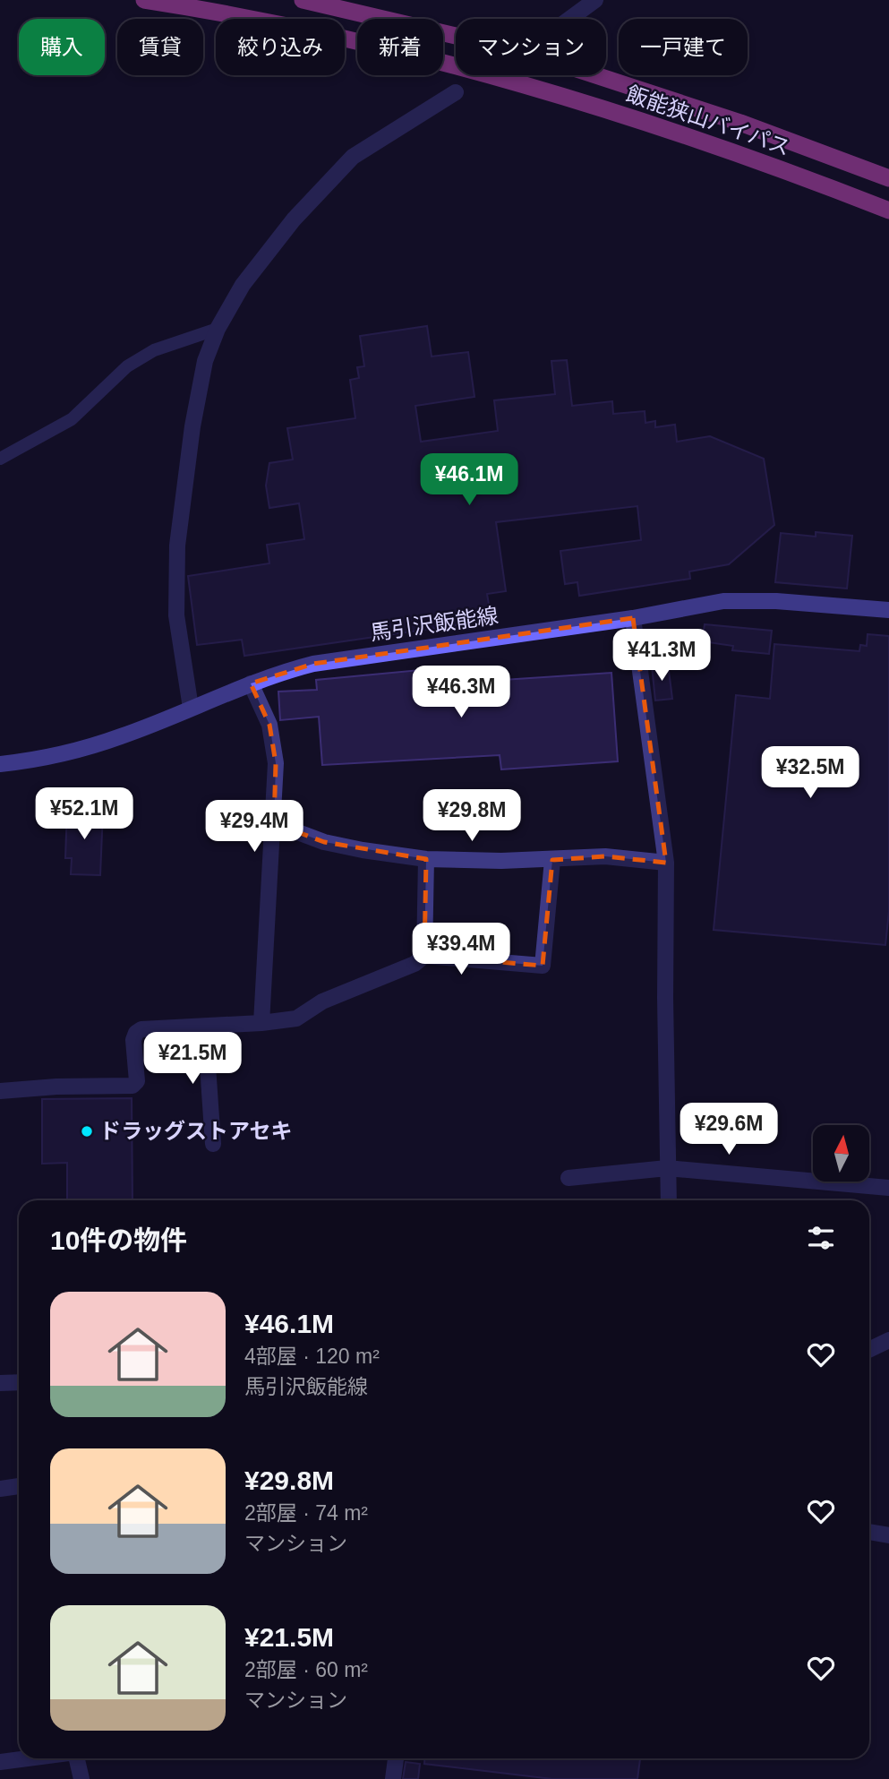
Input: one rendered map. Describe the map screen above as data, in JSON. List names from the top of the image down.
{
  "streets": {
    "highway": ["飯能狭山バイパス"],
    "main road": ["馬引沢飯能線"]
  },
  "places": ["ドラッグストアセキ"],
  "north": "top",
  "page": {
    "chip": [
      "購入",
      "賃貸",
      "絞り込み",
      "新着",
      "マンション",
      "一戸建て"
    ],
    "price": [
      "¥46.1M",
      "¥41.3M",
      "¥46.3M",
      "¥32.5M",
      "¥52.1M",
      "¥29.8M",
      "¥29.4M",
      "¥39.4M",
      "¥21.5M",
      "¥29.6M"
    ],
    "heading": "10件の物件",
    "list": [
      {
        "name": "¥46.1M",
        "note": "4部屋 · 120 m² · 馬引沢飯能線"
      },
      {
        "name": "¥29.8M",
        "note": "2部屋 · 74 m² · マンション"
      },
      {
        "name": "¥21.5M",
        "note": "2部屋 · 60 m² · マンション"
      }
    ]
  }
}
